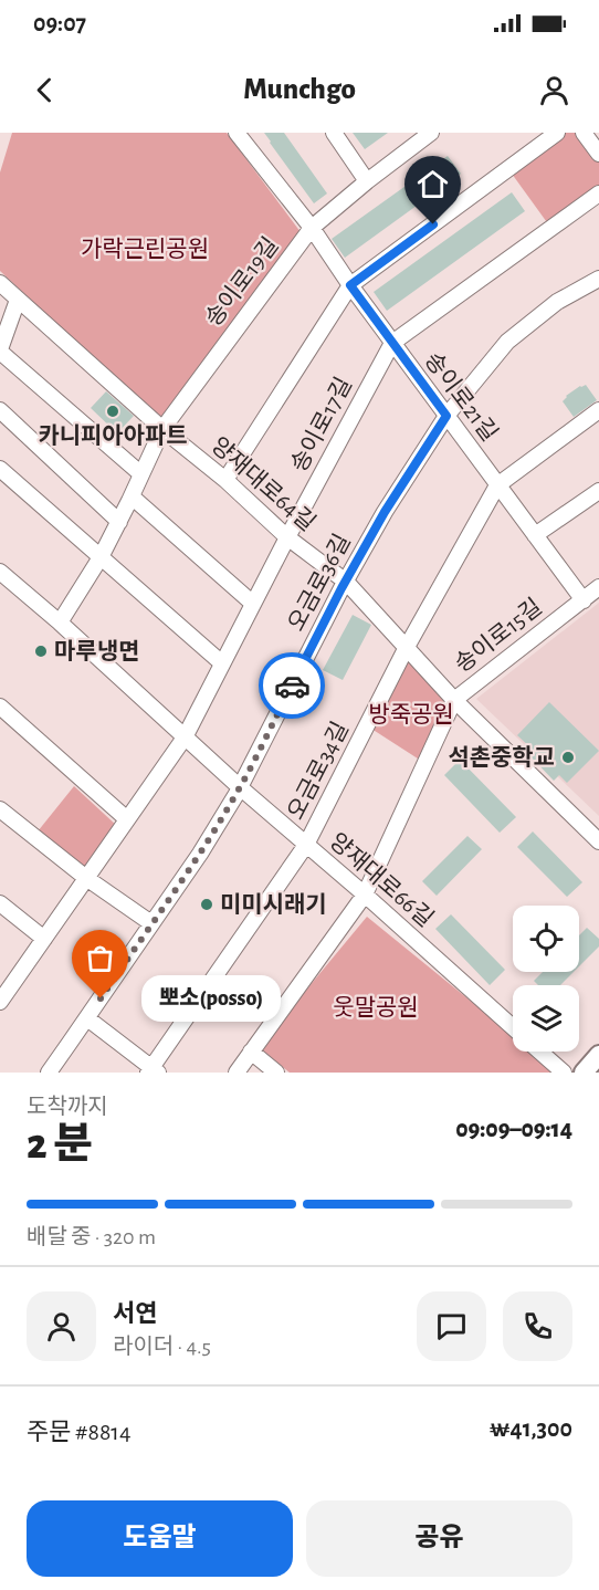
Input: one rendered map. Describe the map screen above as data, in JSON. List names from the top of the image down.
{
  "streets": {
    "street": [
      "송이로19길",
      "송이로21길",
      "송이로17길",
      "양재대로64길",
      "오금로36길",
      "송이로15길",
      "오금로34길",
      "양재대로66길"
    ]
  },
  "crossings": [
    ["송이로19길", "송이로21길"],
    ["송이로19길", "양재대로64길"],
    ["송이로19길", "양재대로66길"],
    ["송이로21길", "송이로17길"],
    ["송이로21길", "오금로36길"],
    ["송이로21길", "송이로15길"],
    ["송이로21길", "오금로34길"],
    ["송이로17길", "양재대로64길"],
    ["송이로17길", "양재대로66길"],
    ["양재대로64길", "오금로36길"],
    ["양재대로64길", "송이로15길"],
    ["양재대로64길", "오금로34길"],
    ["오금로36길", "양재대로66길"],
    ["송이로15길", "양재대로66길"],
    ["오금로34길", "양재대로66길"]
  ],
  "parks": ["가락근린공원", "방죽공원", "웃말공원"],
  "places": [
    "카니피아아파트",
    "마루냉면",
    "석촌중학교",
    "미미시래기",
    "뽀소(posso)"
  ],
  "page": {
    "status": "09:07",
    "header": "Munchgo",
    "bubble": "뽀소(posso)",
    "heading": ["2 분", "도착까지", "09:09–09:14"],
    "panel": [
      "서연",
      "라이더 · 4.5",
      "주문 #8814",
      "₩41,300"
    ],
    "bar": "배달 중 · 320 m",
    "buttons": ["도움말", "공유"]
  }
}
